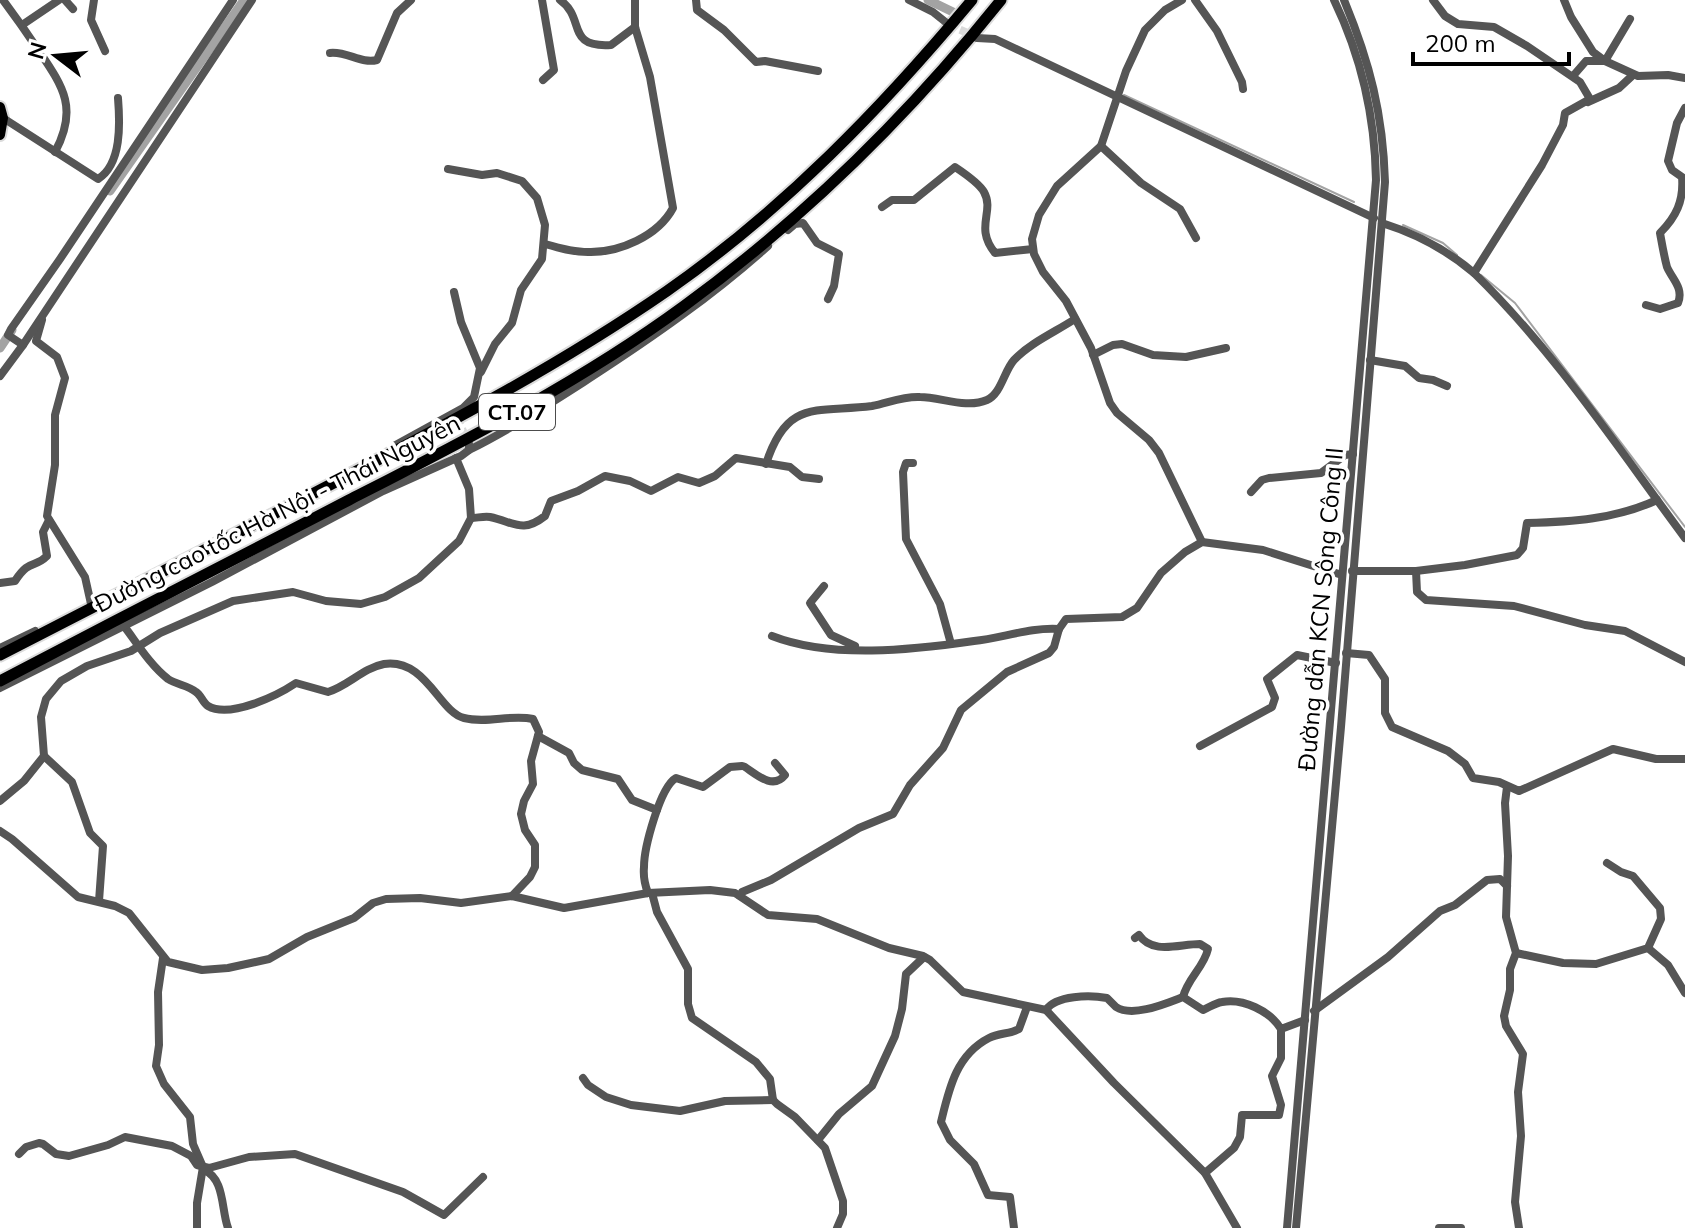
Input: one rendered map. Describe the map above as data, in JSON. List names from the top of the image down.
{
  "streets": {
    "highway": ["CT.07", "Đường cao tốc Hà Nội - Thái Nguyên"],
    "street": ["Đường dẫn KCN Sông Công II"]
  },
  "scale_bar": "200 m",
  "north": "left"
}
